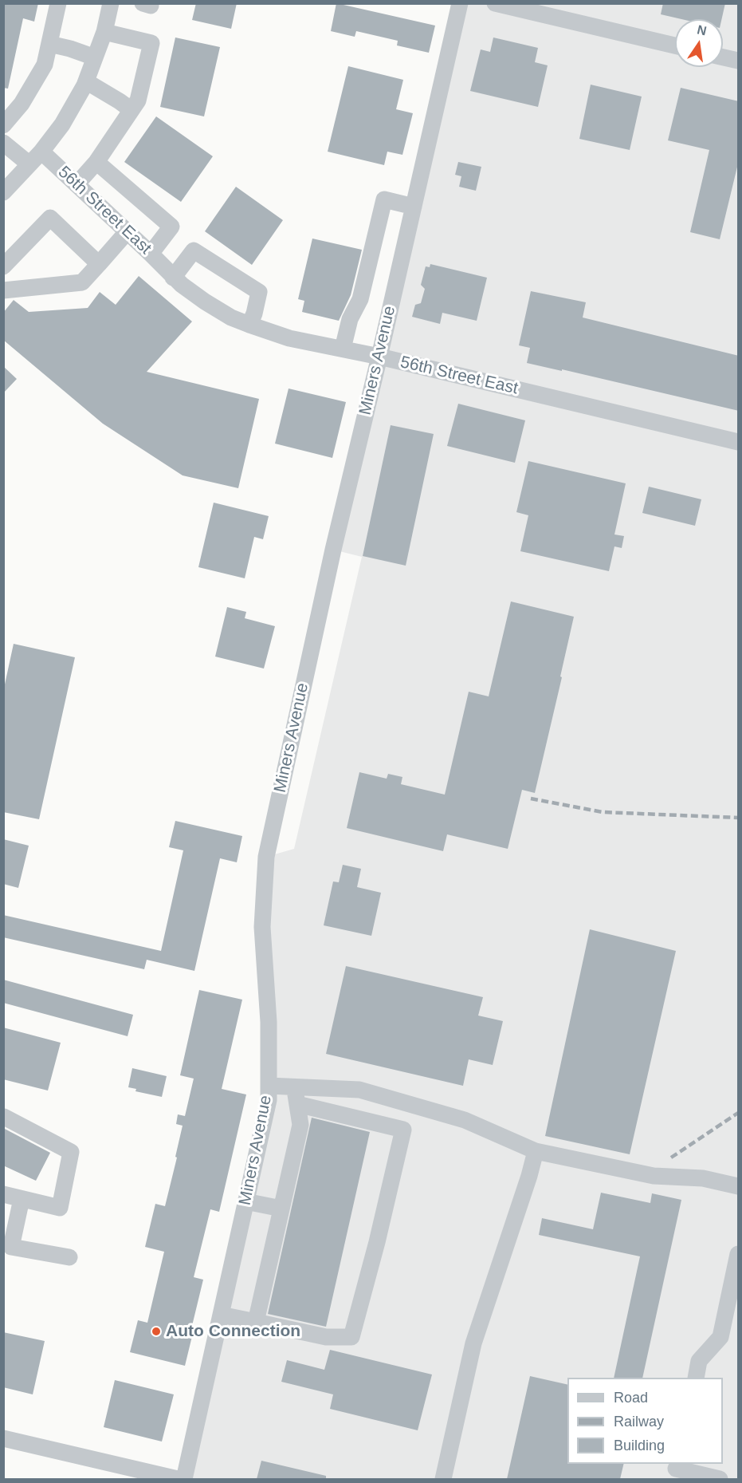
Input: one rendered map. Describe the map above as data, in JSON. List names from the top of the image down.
{
  "streets": {
    "street": ["56th Street East", "Miners Avenue"]
  },
  "crossings": [
    ["56th Street East", "Miners Avenue"]
  ],
  "places": ["Auto Connection"],
  "legend": ["Road", "Railway", "Building"],
  "north": "top"
}
